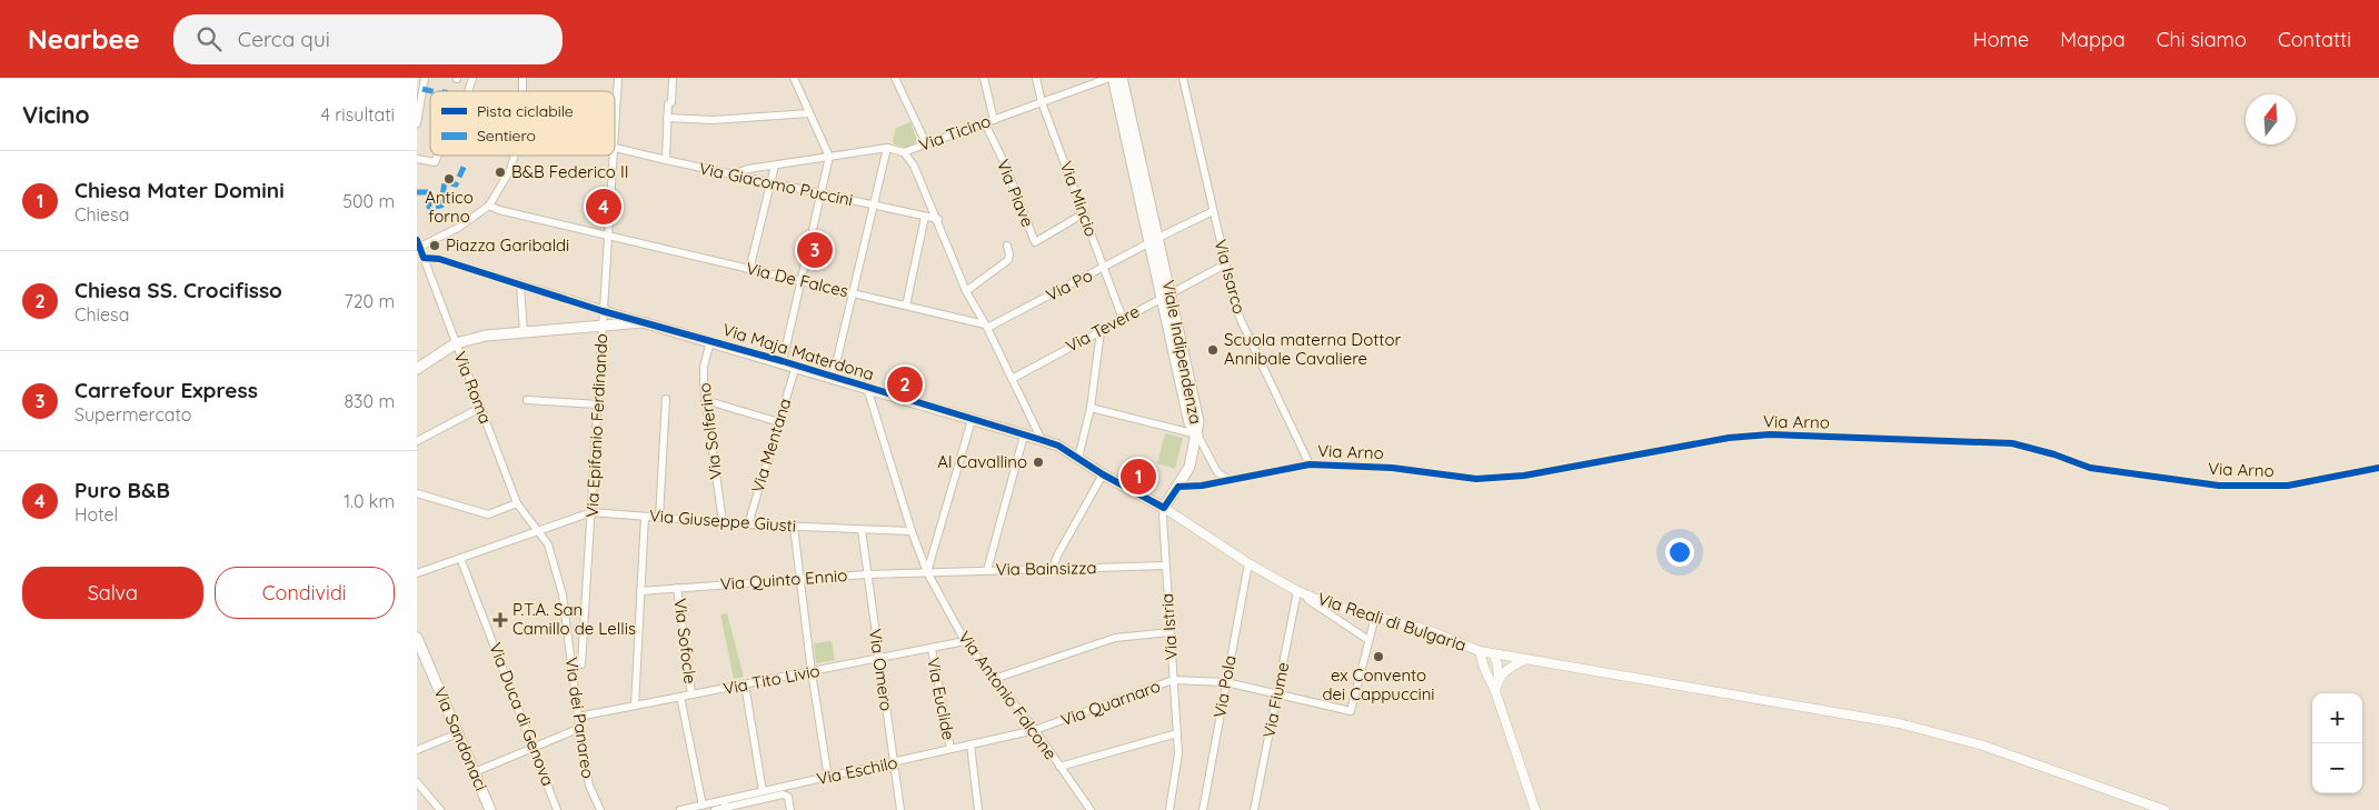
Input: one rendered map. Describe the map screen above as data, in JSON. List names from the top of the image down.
{
  "streets": {
    "main road": ["Via Maja Materdona", "Viale Indipendenza", "Via Sandonaci"],
    "street": [
      "Via Ticino",
      "Via Giacomo Puccini",
      "Via Piave",
      "Via Mincio",
      "Via Isarco",
      "Via De Falces",
      "Via Po",
      "Via Tevere",
      "Via Roma",
      "Via Arno",
      "Via Epifanio Ferdinando",
      "Via Solferino",
      "Via Mentana",
      "Via Giuseppe Giusti",
      "Via Bainsizza",
      "Via Quinto Ennio",
      "Via Reali di Bulgaria",
      "Via Istria",
      "Via Sofocle",
      "Via Omero",
      "Via Tito Livio",
      "Via Pola",
      "Via Antonio Falcone",
      "Via Euclide",
      "Via Fiume",
      "Via Quarnaro",
      "Via Duca di Genova",
      "Via dei Panareo",
      "Via Eschilo"
    ]
  },
  "crossings": [
    ["Via Ticino", "Via Giacomo Puccini"],
    ["Via Ticino", "Via Piave"],
    ["Via Ticino", "Via Mincio"],
    ["Via Ticino", "Viale Indipendenza"],
    ["Via Piave", "Via Mincio"],
    ["Via Mincio", "Via Po"],
    ["Via Mincio", "Via Tevere"],
    ["Via Isarco", "Via Po"],
    ["Via Isarco", "Via Tevere"],
    ["Via Isarco", "Via Arno"],
    ["Via De Falces", "Via Po"],
    ["Via De Falces", "Via Epifanio Ferdinando"],
    ["Via Po", "Viale Indipendenza"],
    ["Via Tevere", "Viale Indipendenza"],
    ["Via Maja Materdona", "Viale Indipendenza"],
    ["Via Maja Materdona", "Via Roma"],
    ["Via Maja Materdona", "Via Epifanio Ferdinando"],
    ["Via Maja Materdona", "Via Solferino"],
    ["Via Maja Materdona", "Via Mentana"],
    ["Via Maja Materdona", "Via Reali di Bulgaria"],
    ["Via Maja Materdona", "Via Istria"],
    ["Via Maja Materdona", "Via Antonio Falcone"],
    ["Viale Indipendenza", "Via Arno"],
    ["Viale Indipendenza", "Via Reali di Bulgaria"],
    ["Viale Indipendenza", "Via Istria"],
    ["Via Roma", "Via Giuseppe Giusti"],
    ["Via Roma", "Via dei Panareo"],
    ["Via Epifanio Ferdinando", "Via Giuseppe Giusti"],
    ["Via Epifanio Ferdinando", "Via dei Panareo"],
    ["Via Solferino", "Via Giuseppe Giusti"],
    ["Via Mentana", "Via Giuseppe Giusti"],
    ["Via Giuseppe Giusti", "Via Omero"],
    ["Via Giuseppe Giusti", "Via Antonio Falcone"],
    ["Via Giuseppe Giusti", "Via Duca di Genova"],
    ["Via Giuseppe Giusti", "Via dei Panareo"],
    ["Via Bainsizza", "Via Quinto Ennio"],
    ["Via Bainsizza", "Via Istria"],
    ["Via Bainsizza", "Via Antonio Falcone"],
    ["Via Quinto Ennio", "Via Sofocle"],
    ["Via Quinto Ennio", "Via Omero"],
    ["Via Quinto Ennio", "Via Antonio Falcone"],
    ["Via Reali di Bulgaria", "Via Istria"],
    ["Via Reali di Bulgaria", "Via Pola"],
    ["Via Reali di Bulgaria", "Via Fiume"],
    ["Via Reali di Bulgaria", "Via Quarnaro"],
    ["Via Istria", "Via Quarnaro"],
    ["Via Sofocle", "Via Tito Livio"],
    ["Via Omero", "Via Tito Livio"],
    ["Via Omero", "Via Eschilo"],
    ["Via Tito Livio", "Via Antonio Falcone"],
    ["Via Tito Livio", "Via Euclide"],
    ["Via Tito Livio", "Via dei Panareo"],
    ["Via Pola", "Via Quarnaro"],
    ["Via Antonio Falcone", "Via Quarnaro"],
    ["Via Antonio Falcone", "Via Eschilo"],
    ["Via Euclide", "Via Eschilo"],
    ["Via Fiume", "Via Quarnaro"],
    ["Via Quarnaro", "Via Eschilo"]
  ],
  "places": {
    "other": [
      "B&B Federico II",
      "Antico forno",
      "Piazza Garibaldi",
      "Scuola materna Dottor Annibale Cavaliere",
      "Al Cavallino",
      "ex Convento dei Cappuccini"
    ],
    "health": ["P.T.A. San Camillo de Lellis"]
  },
  "legend": ["Pista ciclabile", "Sentiero"],
  "north": "top",
  "page": {
    "header": "Nearbee",
    "search": "Cerca qui",
    "nav": [
      "Home",
      "Mappa",
      "Chi siamo",
      "Contatti"
    ],
    "heading": ["Vicino", "4 risultati"],
    "list": [
      {
        "mark": "1",
        "name": "Chiesa Mater Domini",
        "note": "Chiesa",
        "value": "500 m"
      },
      {
        "mark": "2",
        "name": "Chiesa SS. Crocifisso",
        "note": "Chiesa",
        "value": "720 m"
      },
      {
        "mark": "3",
        "name": "Carrefour Express",
        "note": "Supermercato",
        "value": "830 m"
      },
      {
        "mark": "4",
        "name": "Puro B&B",
        "note": "Hotel",
        "value": "1.0 km"
      }
    ],
    "pins": [
      "4",
      "3",
      "2",
      "1"
    ],
    "buttons": ["Salva", "Condividi"],
    "map_buttons": ["+", "−"]
  }
}
